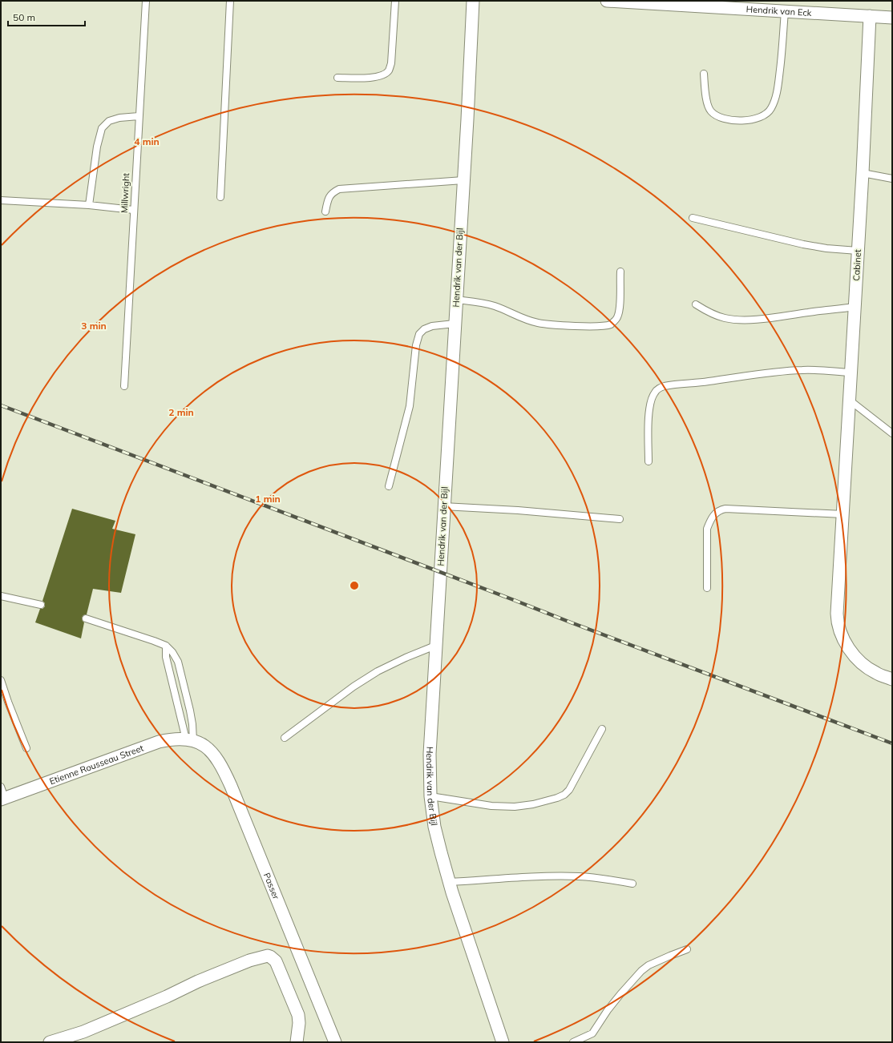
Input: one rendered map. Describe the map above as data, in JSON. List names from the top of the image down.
{
  "streets": {
    "street": [
      "Hendrik van Eck",
      "Cabinet",
      "Hendrik van der Bijl",
      "Etienne Rousseau Street",
      "Passer"
    ],
    "lane": ["Millwright"]
  },
  "crossings": [
    ["Hendrik van Eck", "Cabinet"],
    ["Etienne Rousseau Street", "Passer"]
  ],
  "scale_bar": "50 m",
  "rings": [
    "4 min",
    "3 min",
    "2 min",
    "1 min"
  ]
}
